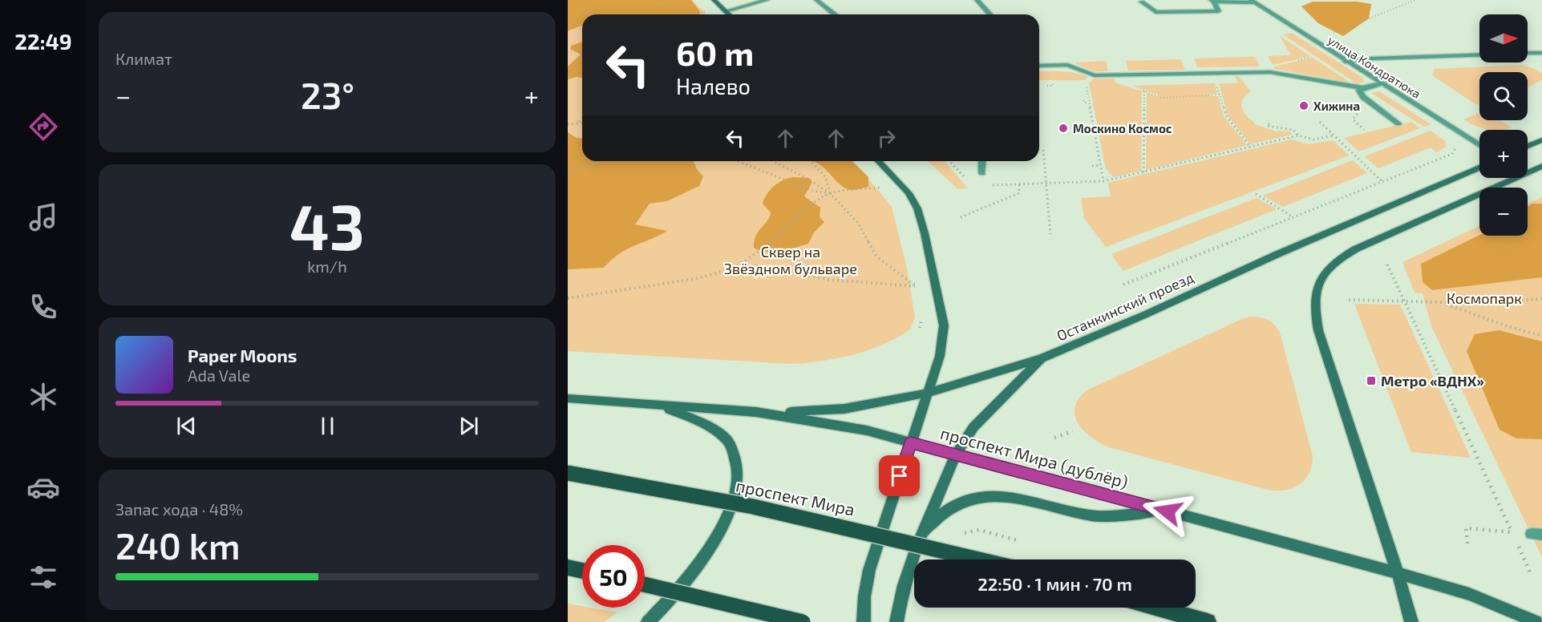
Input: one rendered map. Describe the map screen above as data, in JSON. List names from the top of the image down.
{
  "streets": {
    "main road": ["Останкинский проезд", "проспект Мира (дублёр)", "проспект Мира"],
    "street": ["улица Кондратюка"]
  },
  "crossings": [
    ["Останкинский проезд", "проспект Мира (дублёр)"]
  ],
  "parks": ["Сквер на Звёздном бульваре", "Космопарк"],
  "places": {
    "other": ["Хижина", "Москино Космос"],
    "transit": ["Метро «ВДНХ»"]
  },
  "north": "right",
  "page": {
    "tabs": "22:49",
    "tile": [
      "Климат",
      ["43", "km/h"],
      ["Запас хода · 48%", "240 km"]
    ],
    "map_buttons": ["+", "−"],
    "turn": ["60 m", "Налево"],
    "heat": ["−", "23°", "+"],
    "song": ["Paper Moons", "Ada Vale"],
    "limit": "50",
    "trip": "22:50 · 1 мин · 70 m"
  }
}
